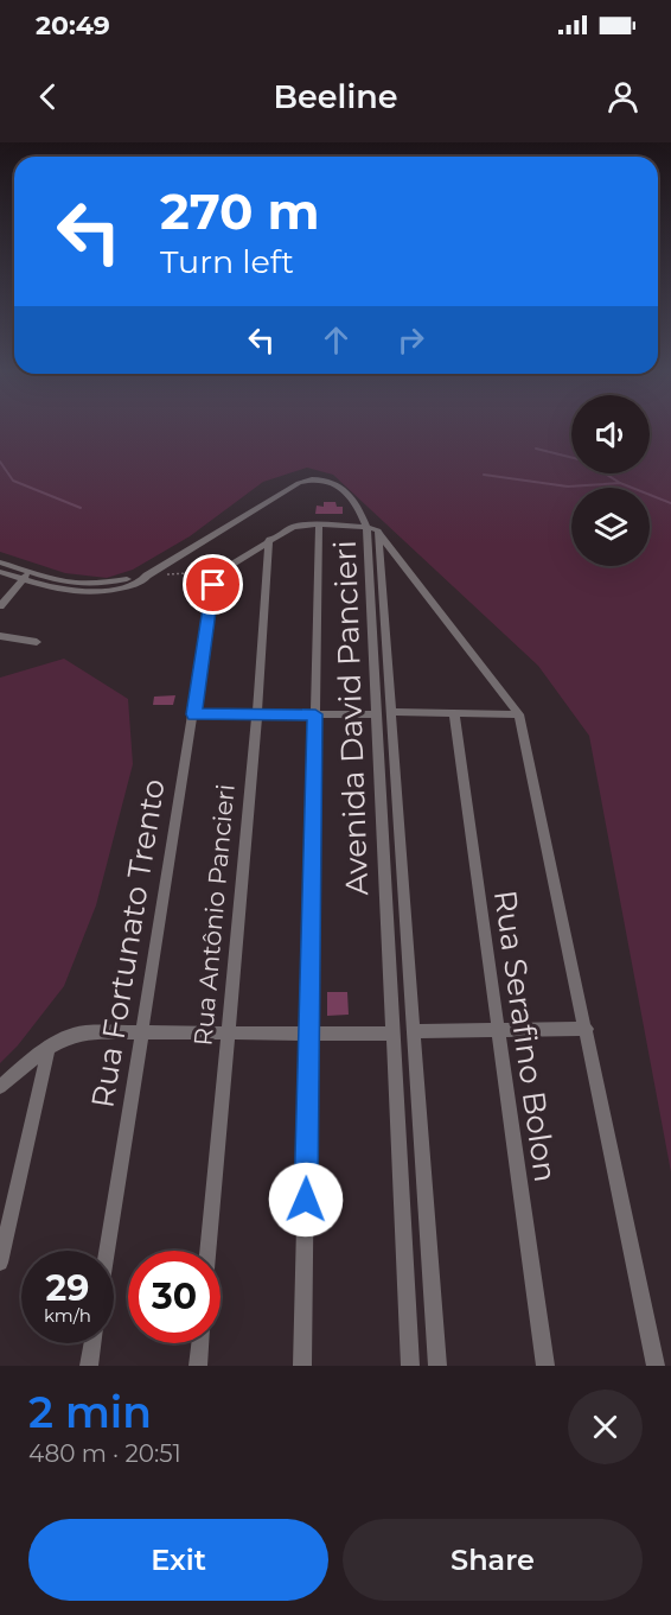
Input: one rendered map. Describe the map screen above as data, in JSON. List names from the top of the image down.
{
  "streets": {
    "street": [
      "Avenida David Pancieri",
      "Rua Antônio Pancieri",
      "Rua Fortunato Trento",
      "Rua Serafino Bolon"
    ]
  },
  "page": {
    "status": "20:49",
    "header": "Beeline",
    "turn": ["270 m", "Turn left"],
    "speed": "29 km/h",
    "limit": "30",
    "heading": ["2 min", "480 m · 20:51"],
    "buttons": ["Exit", "Share"]
  }
}
